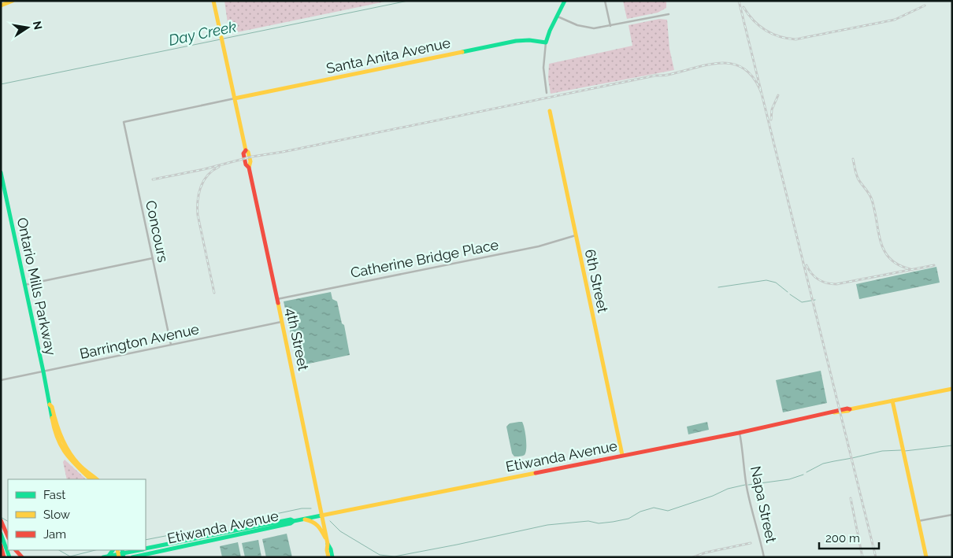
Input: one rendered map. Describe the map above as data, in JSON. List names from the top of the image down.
{
  "streets": {
    "main road": [
      "Santa Anita Avenue",
      "6th Street",
      "Ontario Mills Parkway",
      "4th Street",
      "Etiwanda Avenue"
    ],
    "street": [
      "Concours",
      "Catherine Bridge Place",
      "Barrington Avenue",
      "Napa Street"
    ]
  },
  "crossings": [
    ["Santa Anita Avenue", "Concours"],
    ["Santa Anita Avenue", "4th Street"],
    ["Concours", "4th Street"],
    ["Concours", "Barrington Avenue"],
    ["Catherine Bridge Place", "6th Street"],
    ["Catherine Bridge Place", "4th Street"],
    ["6th Street", "Etiwanda Avenue"],
    ["Ontario Mills Parkway", "Barrington Avenue"],
    ["4th Street", "Barrington Avenue"],
    ["4th Street", "Etiwanda Avenue"],
    ["Etiwanda Avenue", "Napa Street"]
  ],
  "water": ["Day Creek"],
  "legend": ["Fast", "Slow", "Jam"],
  "scale_bar": "200 m",
  "north": "right"
}
